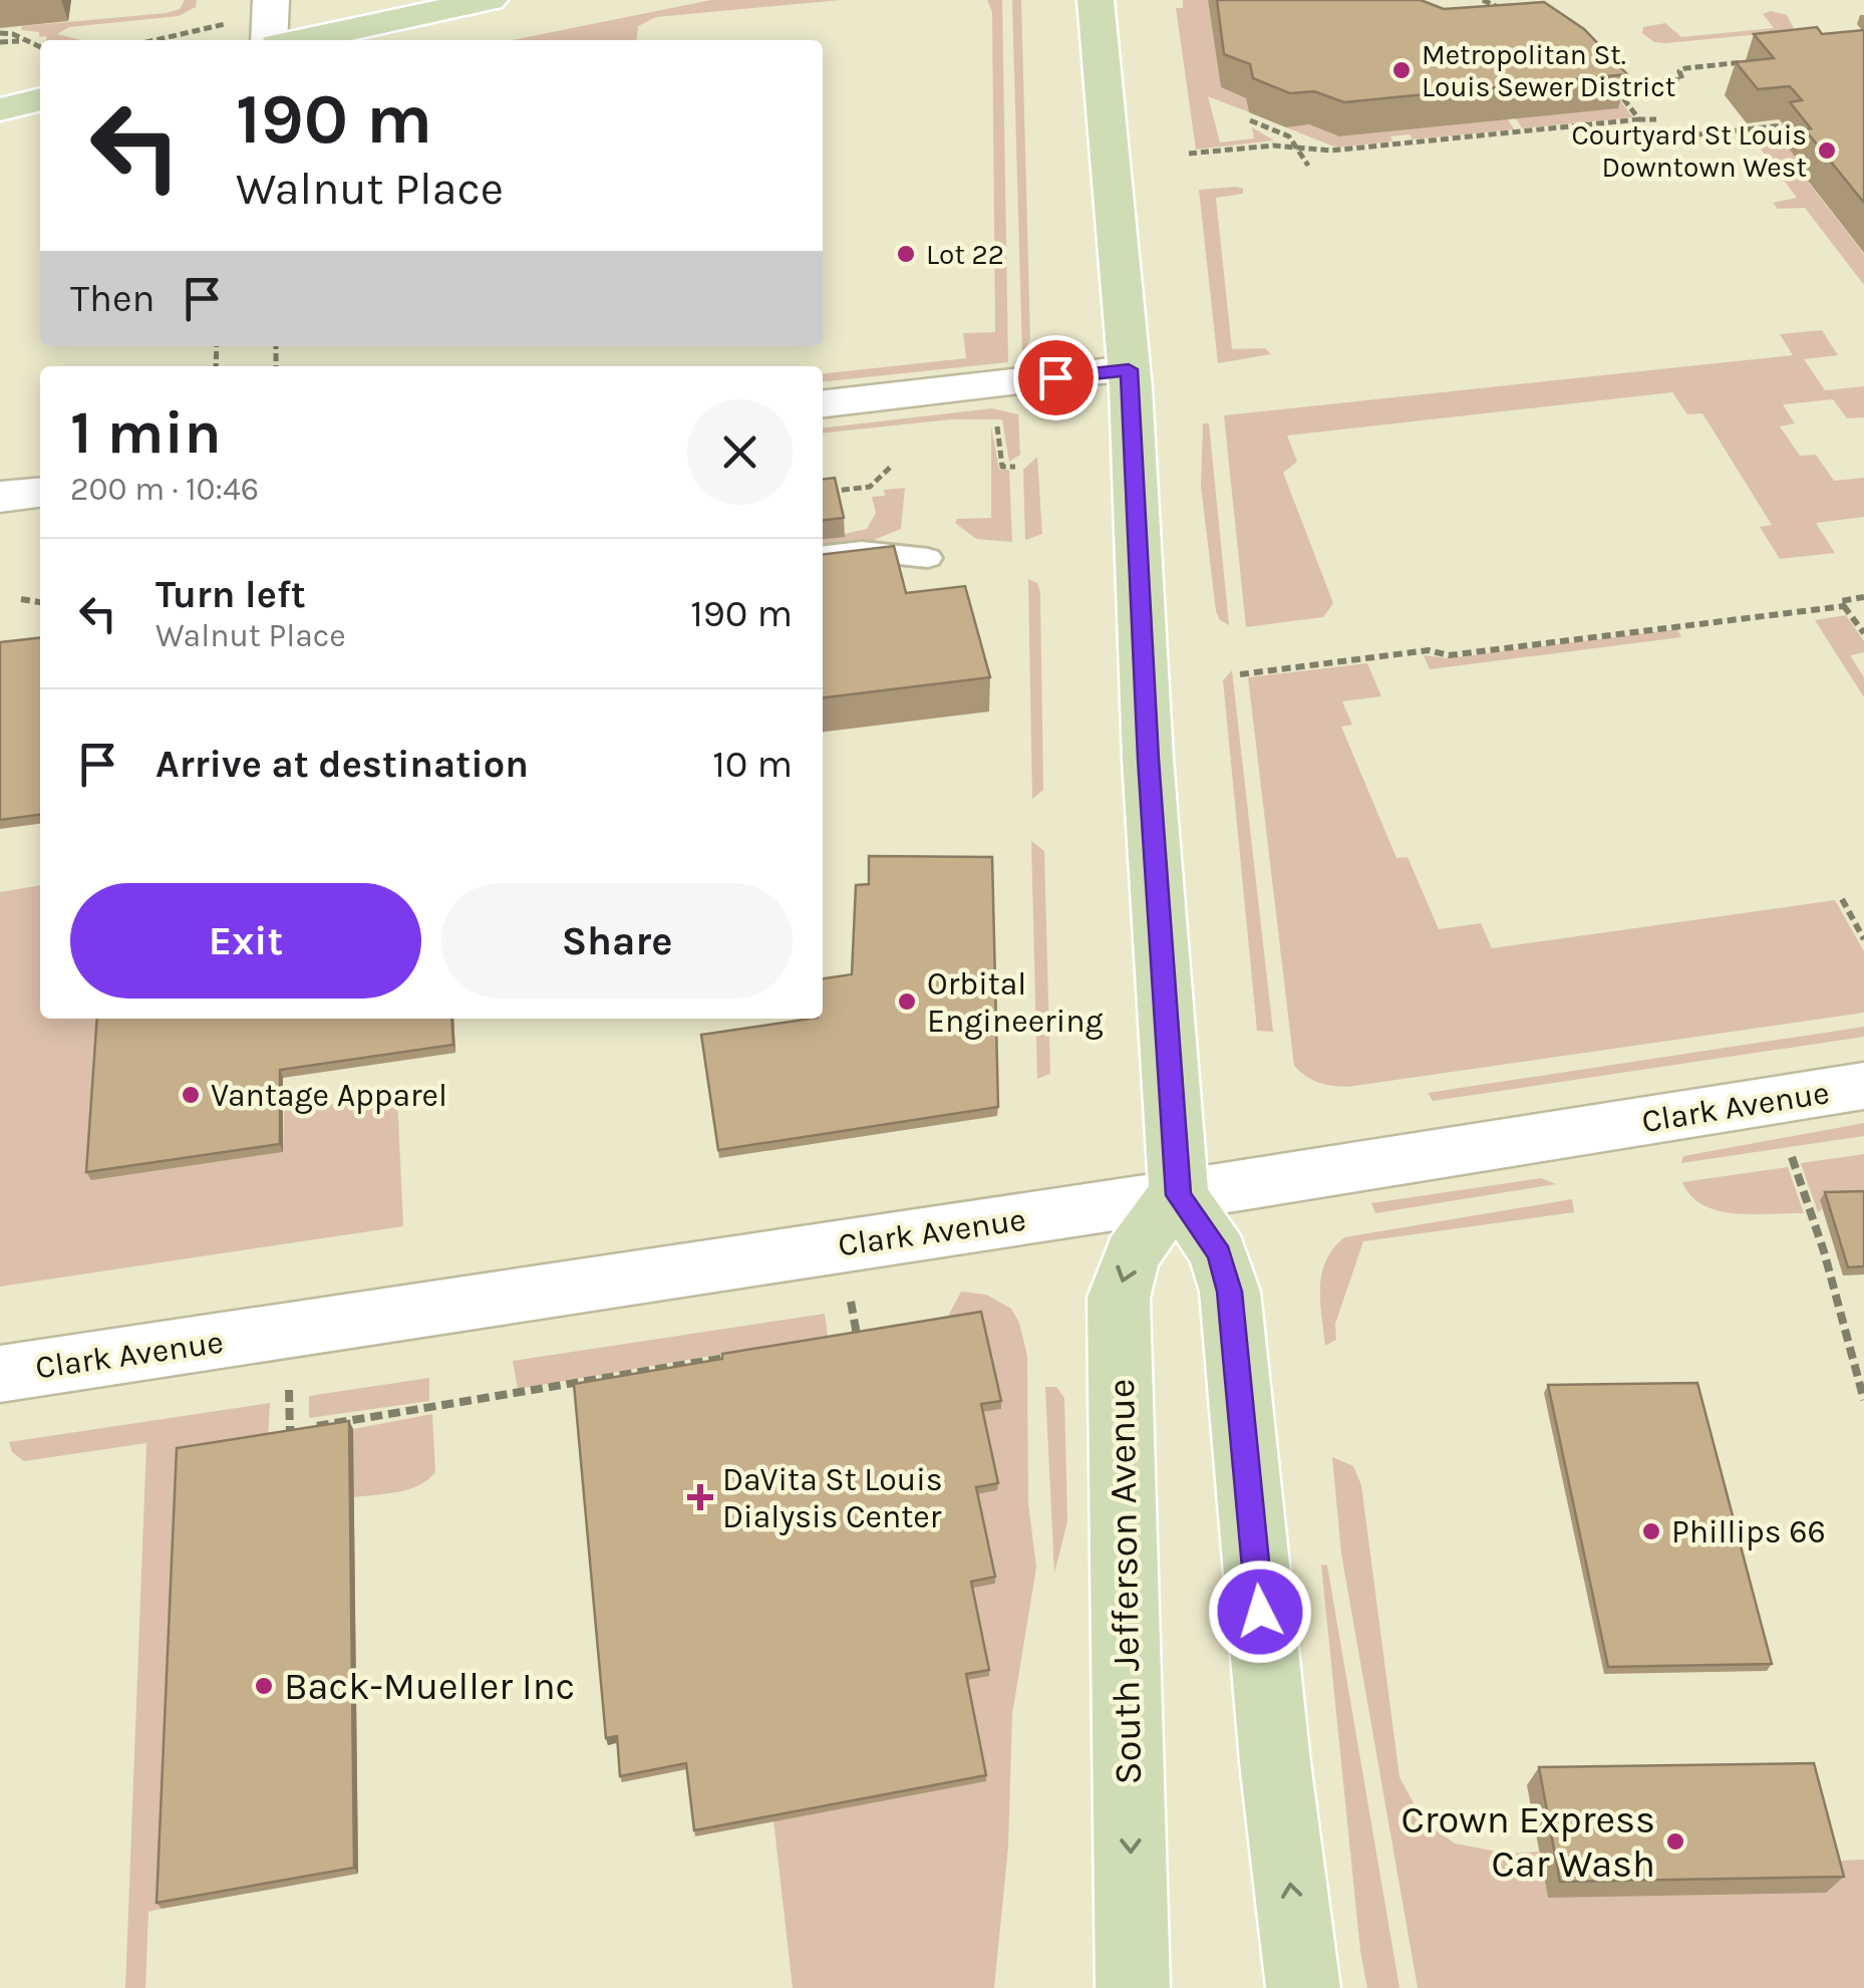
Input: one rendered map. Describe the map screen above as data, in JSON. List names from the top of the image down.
{
  "streets": {
    "main road": ["South Jefferson Avenue"],
    "street": ["Clark Avenue"]
  },
  "crossings": [
    ["Clark Avenue", "South Jefferson Avenue"]
  ],
  "places": {
    "other": [
      "Metropolitan St. Louis Sewer District",
      "Courtyard St Louis Downtown West",
      "Lot 22",
      "Orbital Engineering",
      "Vantage Apparel",
      "Phillips 66",
      "Back-Mueller Inc",
      "Crown Express Car Wash"
    ],
    "health": ["DaVita St Louis Dialysis Center"]
  },
  "page": {
    "turn": ["190 m", "Walnut Place"],
    "then": "Then",
    "heading": ["1 min", "200 m · 10:46"],
    "list": [
      {
        "name": "Turn left",
        "note": "Walnut Place",
        "value": "190 m"
      },
      {
        "name": "Arrive at destination",
        "value": "10 m"
      }
    ],
    "buttons": ["Exit", "Share"]
  }
}
